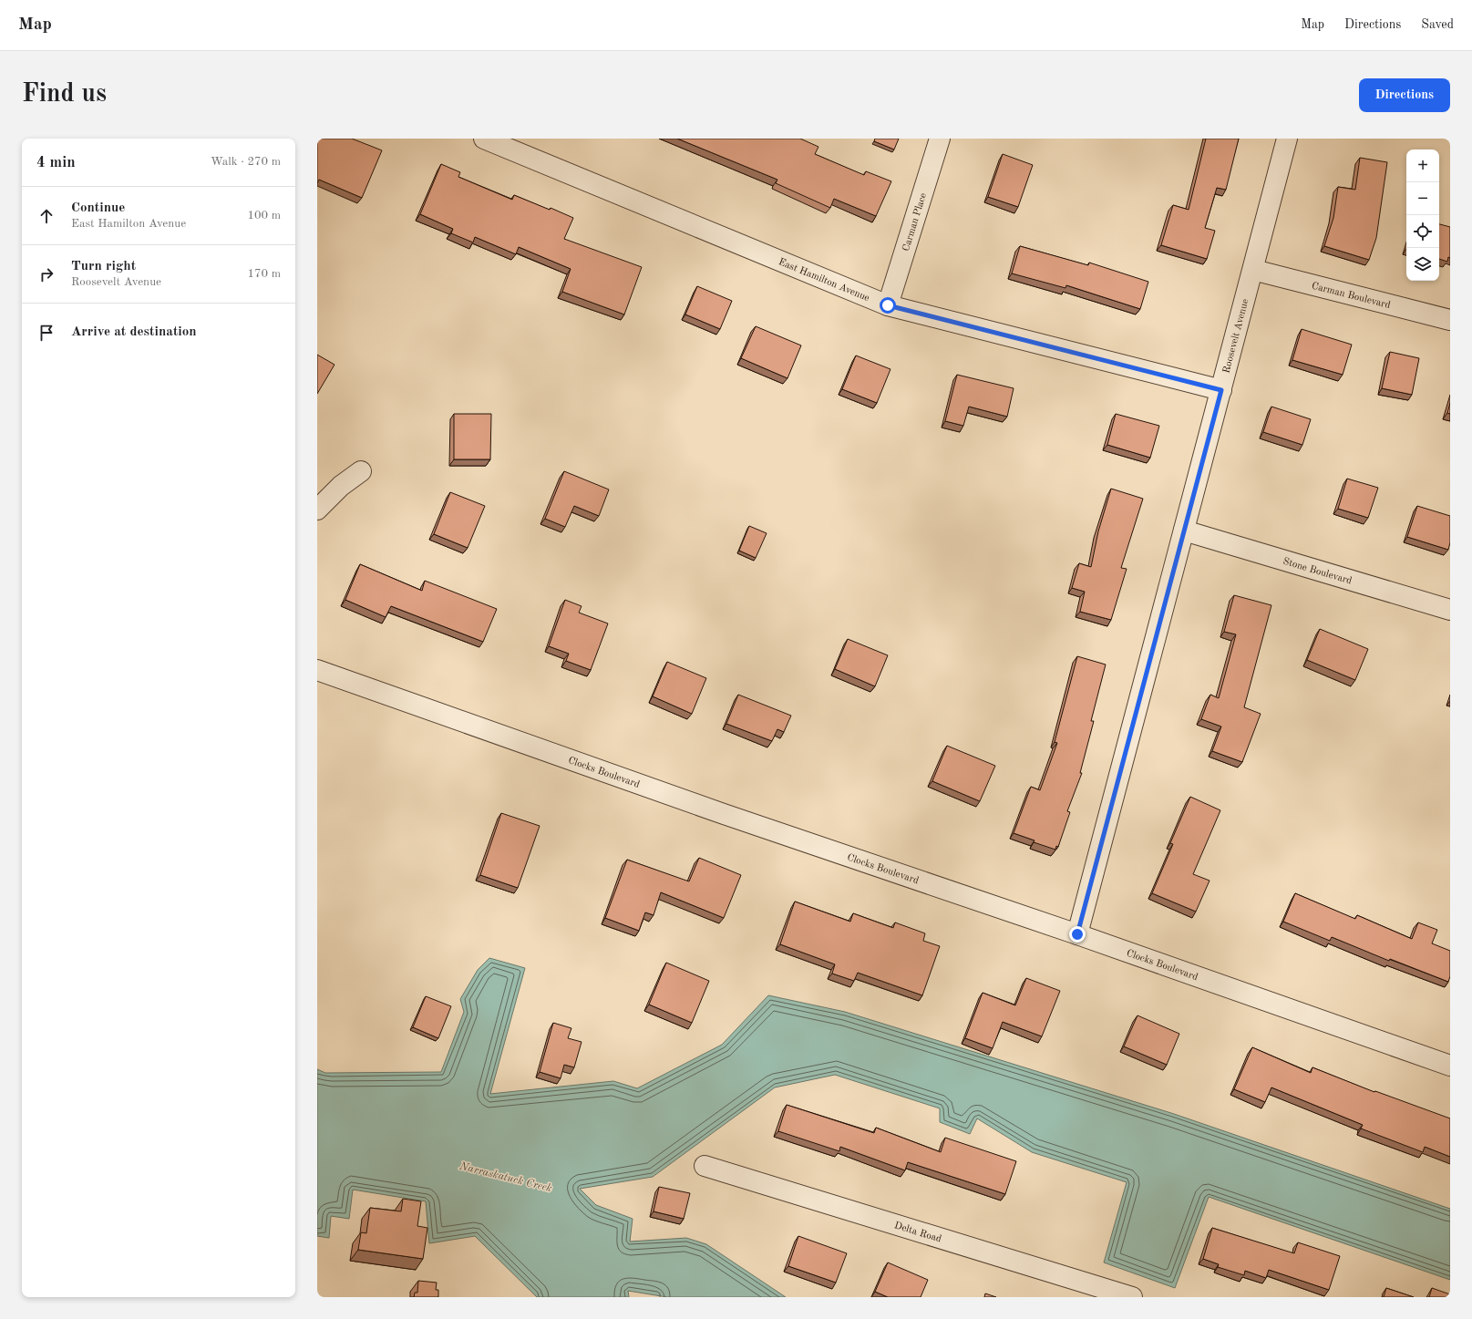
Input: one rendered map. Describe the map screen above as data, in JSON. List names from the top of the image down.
{
  "streets": {
    "street": [
      "Carman Place",
      "East Hamilton Avenue",
      "Carman Boulevard",
      "Roosevelt Avenue",
      "Stone Boulevard",
      "Clocks Boulevard",
      "Delta Road"
    ]
  },
  "crossings": [
    ["Carman Place", "East Hamilton Avenue"],
    ["East Hamilton Avenue", "Roosevelt Avenue"],
    ["Carman Boulevard", "Roosevelt Avenue"],
    ["Roosevelt Avenue", "Stone Boulevard"],
    ["Roosevelt Avenue", "Clocks Boulevard"]
  ],
  "water": ["Narraskatuck Creek"],
  "page": {
    "header": "Map",
    "nav": ["Map", "Directions", "Saved"],
    "buttons": "Directions",
    "title": "Find us",
    "heading": ["4 min", "Walk · 270 m"],
    "map_buttons": ["+", "−"],
    "list": [
      ["Continue", "East Hamilton Avenue", "100 m"],
      ["Turn right", "Roosevelt Avenue", "170 m"],
      "Arrive at destination"
    ]
  }
}
